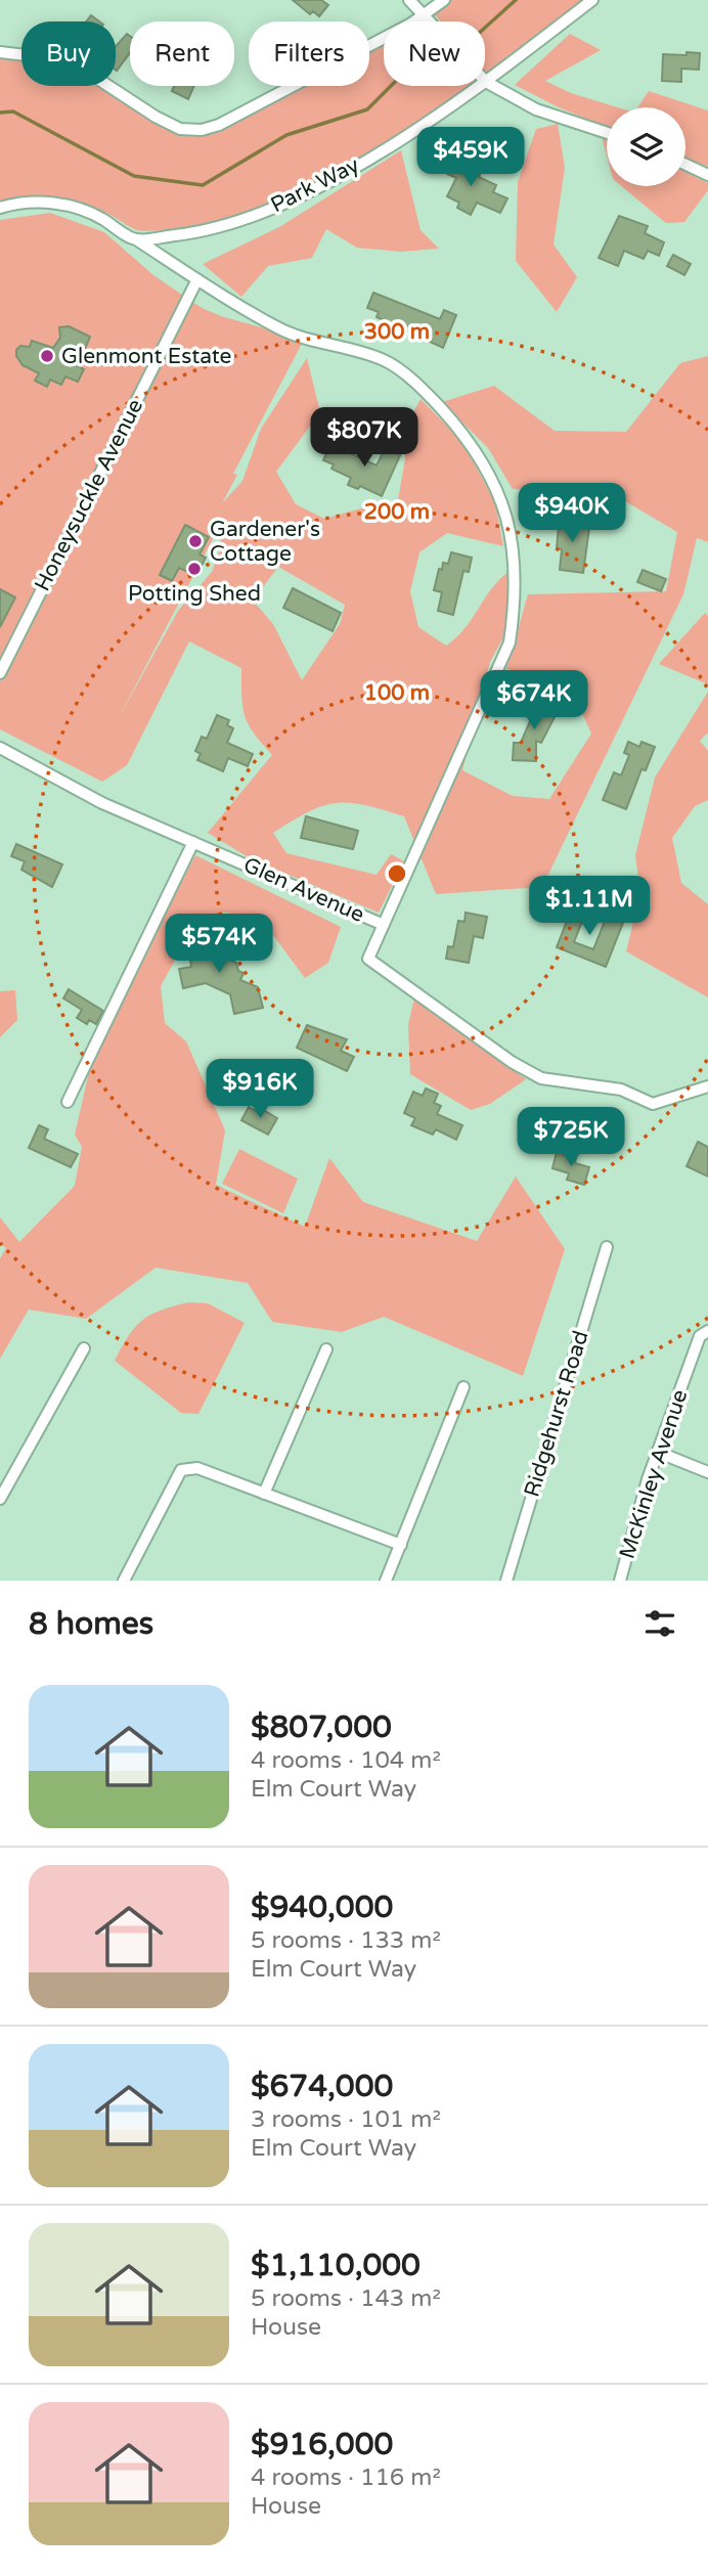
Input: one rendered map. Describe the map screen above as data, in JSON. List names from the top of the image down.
{
  "streets": {
    "street": [
      "Park Way",
      "Honeysuckle Avenue",
      "Glen Avenue",
      "Ridgehurst Road",
      "McKinley Avenue"
    ]
  },
  "places": ["Glenmont Estate", "Gardener's Cottage", "Potting Shed"],
  "page": {
    "chip": [
      "Buy",
      "Rent",
      "Filters",
      "New"
    ],
    "price": [
      "$459K",
      "$807K",
      "$940K",
      "$674K",
      "$1.11M",
      "$574K",
      "$916K",
      "$725K"
    ],
    "heading": "8 homes",
    "list": [
      {
        "name": "$807,000",
        "note": "4 rooms · 104 m² · Elm Court Way"
      },
      {
        "name": "$940,000",
        "note": "5 rooms · 133 m² · Elm Court Way"
      },
      {
        "name": "$674,000",
        "note": "3 rooms · 101 m² · Elm Court Way"
      },
      {
        "name": "$1,110,000",
        "note": "5 rooms · 143 m² · House"
      },
      {
        "name": "$916,000",
        "note": "4 rooms · 116 m² · House"
      }
    ]
  },
  "rings": ["300 m", "200 m", "100 m"]
}
